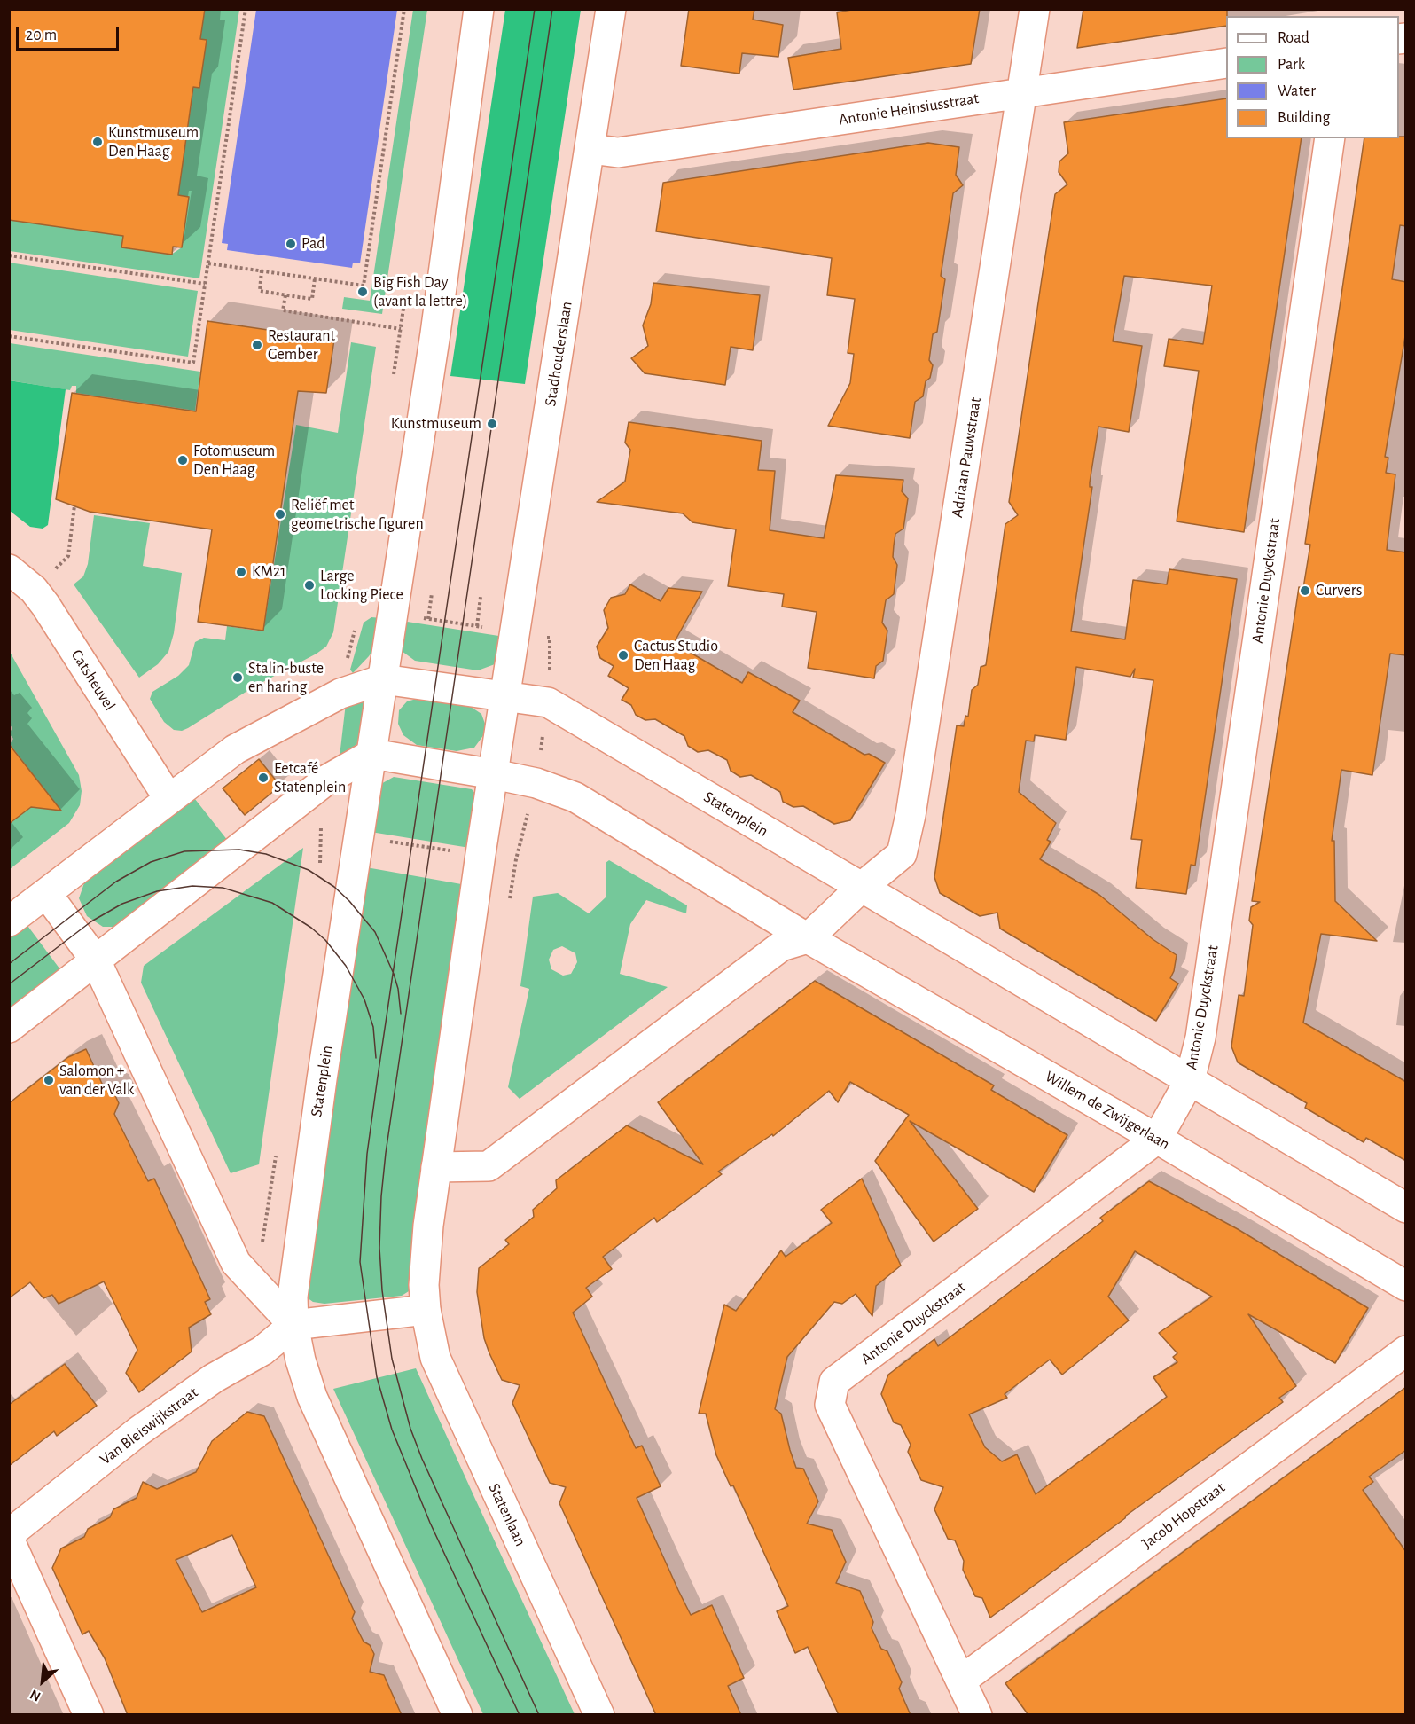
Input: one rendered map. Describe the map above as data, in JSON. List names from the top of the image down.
{
  "streets": {
    "street": [
      "Antonie Heinsiusstraat",
      "Stadhouderslaan",
      "Adriaan Pauwstraat",
      "Antonie Duyckstraat",
      "Catsheuvel",
      "Statenplein",
      "Willem de Zwijgerlaan",
      "Van Bleiswijkstraat",
      "Statenlaan",
      "Jacob Hopstraat"
    ]
  },
  "crossings": [
    ["Antonie Heinsiusstraat", "Stadhouderslaan"],
    ["Antonie Heinsiusstraat", "Adriaan Pauwstraat"],
    ["Stadhouderslaan", "Statenplein"],
    ["Adriaan Pauwstraat", "Statenplein"],
    ["Antonie Duyckstraat", "Willem de Zwijgerlaan"],
    ["Antonie Duyckstraat", "Jacob Hopstraat"],
    ["Catsheuvel", "Statenplein"],
    ["Statenplein", "Van Bleiswijkstraat"]
  ],
  "places": [
    "Kunstmuseum Den Haag",
    "Pad",
    "Big Fish Day (avant la lettre)",
    "Restaurant Gember",
    "Kunstmuseum",
    "Fotomuseum Den Haag",
    "Reliëf met geometrische figuren",
    "KM21",
    "Large Locking Piece",
    "Curvers",
    "Cactus Studio Den Haag",
    "Stalin-buste en haring",
    "Eetcafé Statenplein",
    "Salomon + van der Valk"
  ],
  "legend": [
    "Road",
    "Park",
    "Water",
    "Building"
  ],
  "scale_bar": "20 m",
  "north": "bottom left"
}
